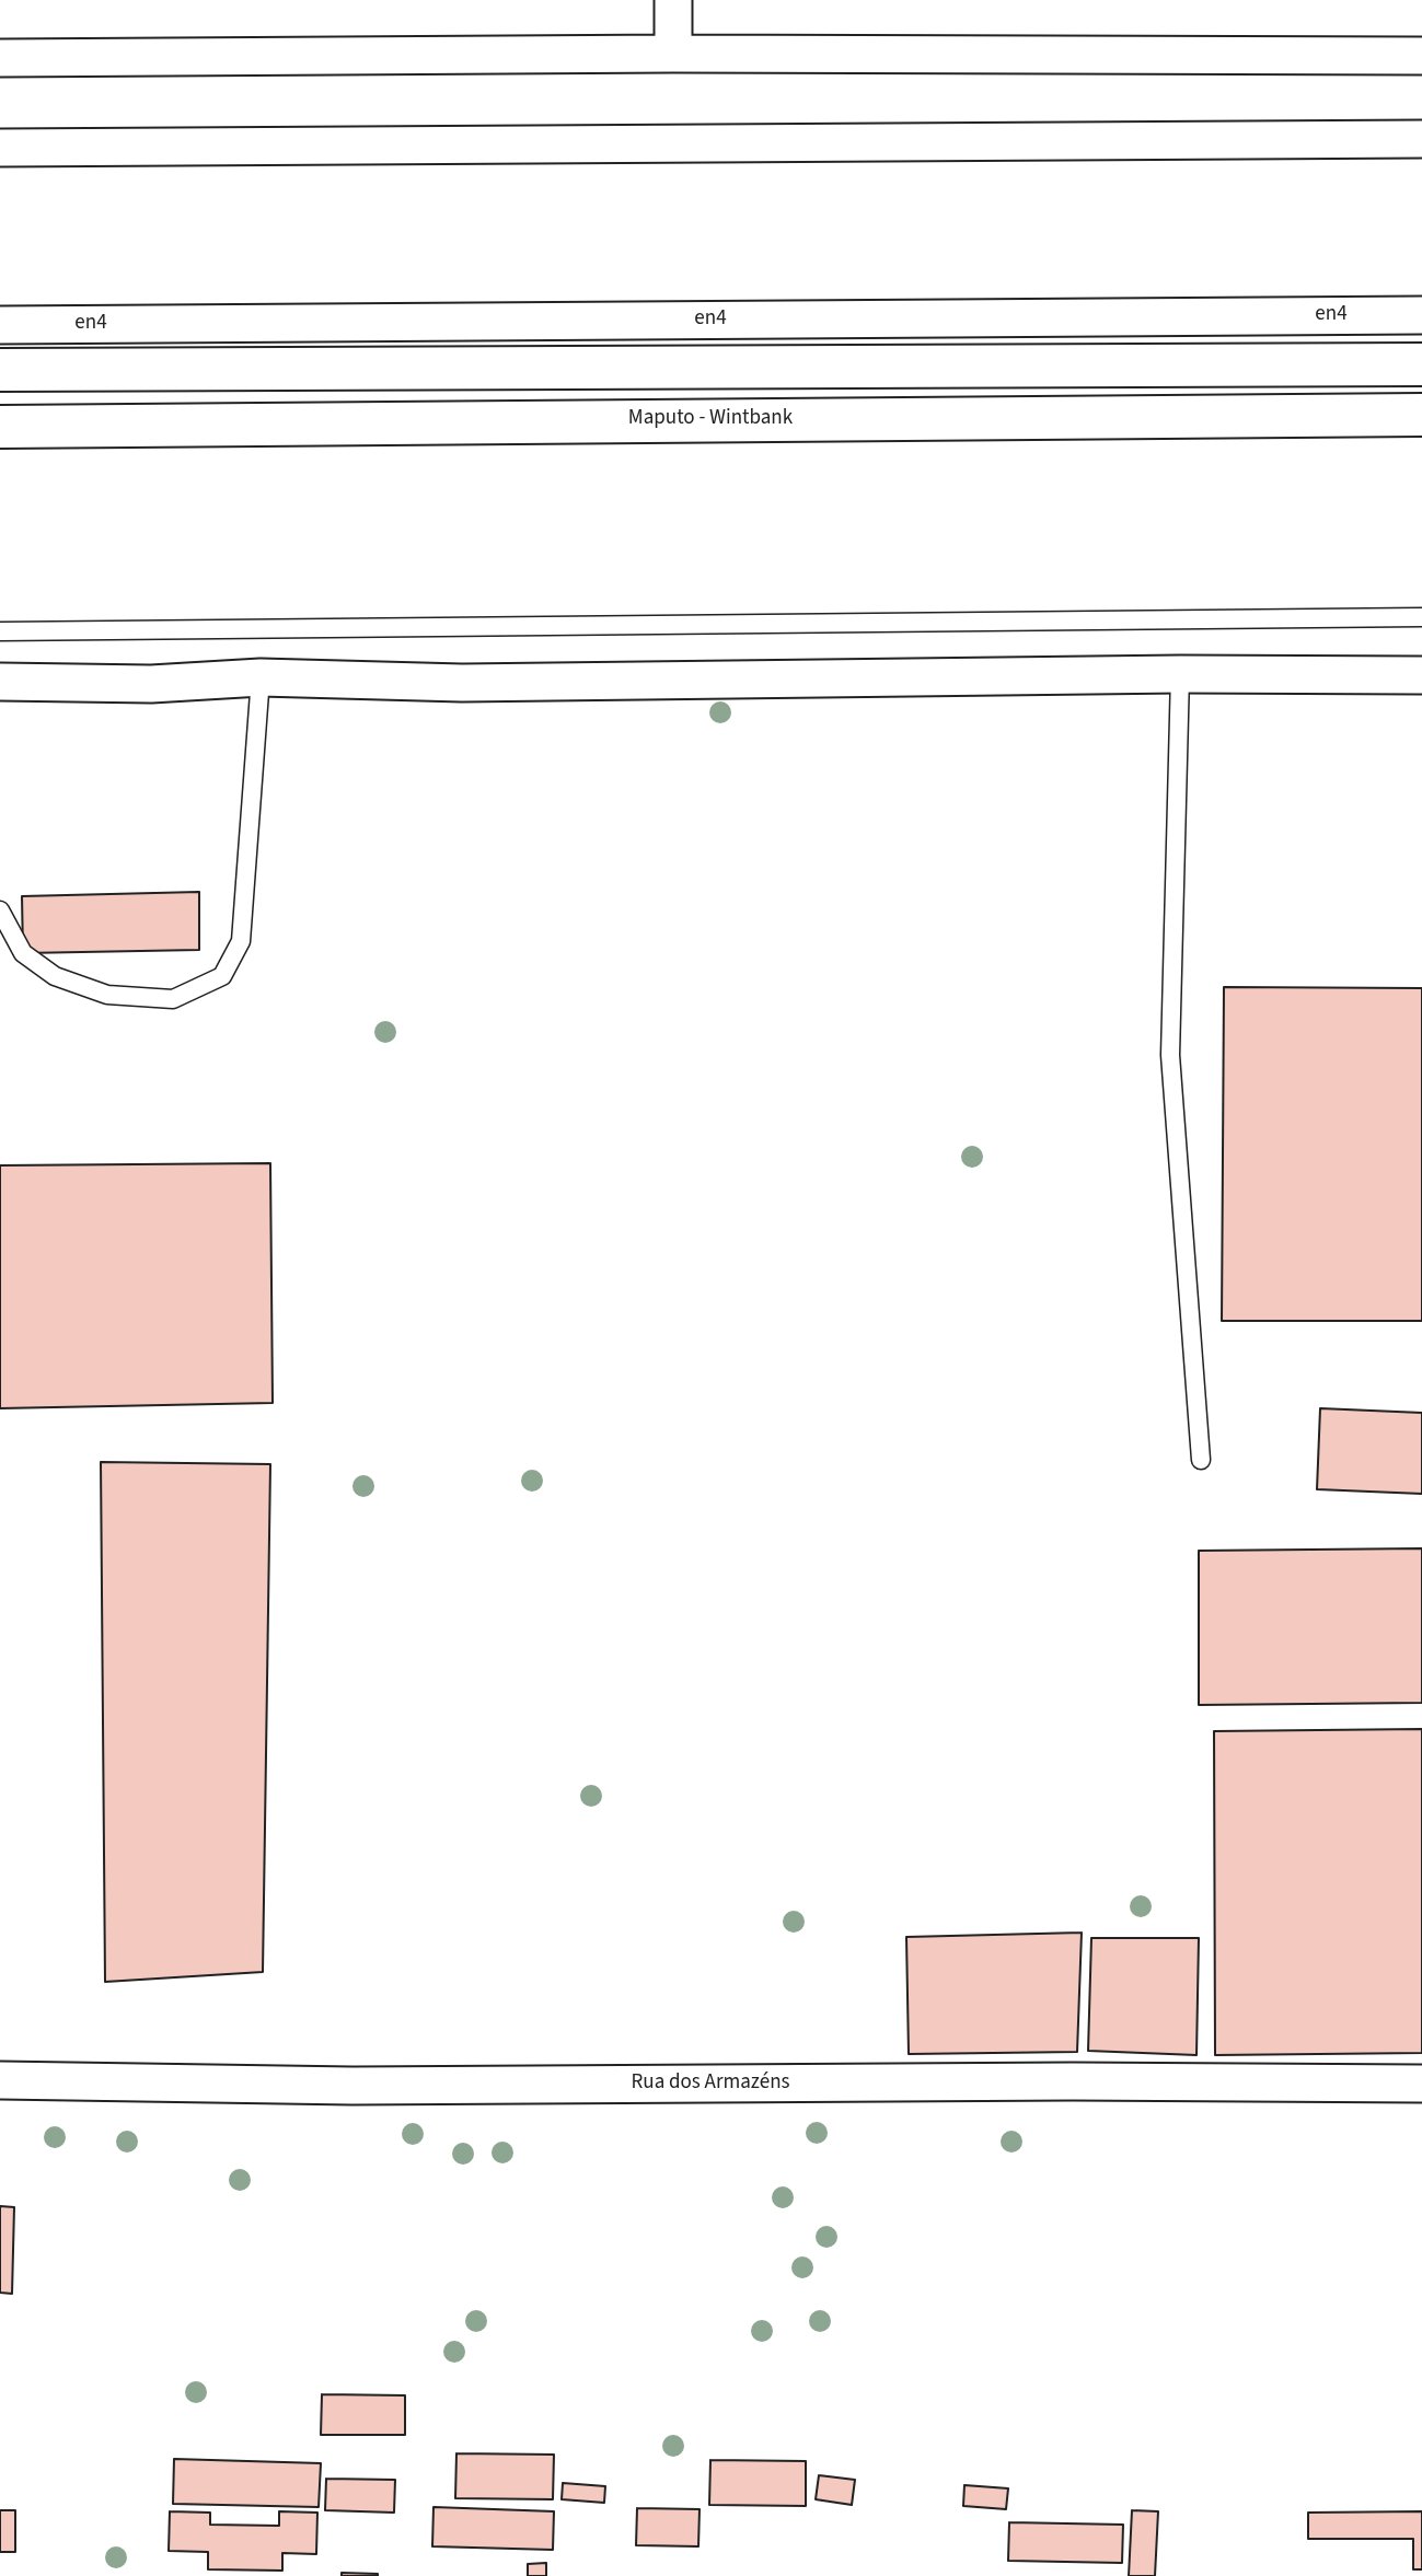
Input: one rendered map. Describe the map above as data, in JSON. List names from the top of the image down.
{
  "streets": {
    "highway": ["Maputo - Wintbank"],
    "street": ["en4", "Rua dos Armazéns"]
  }
}
